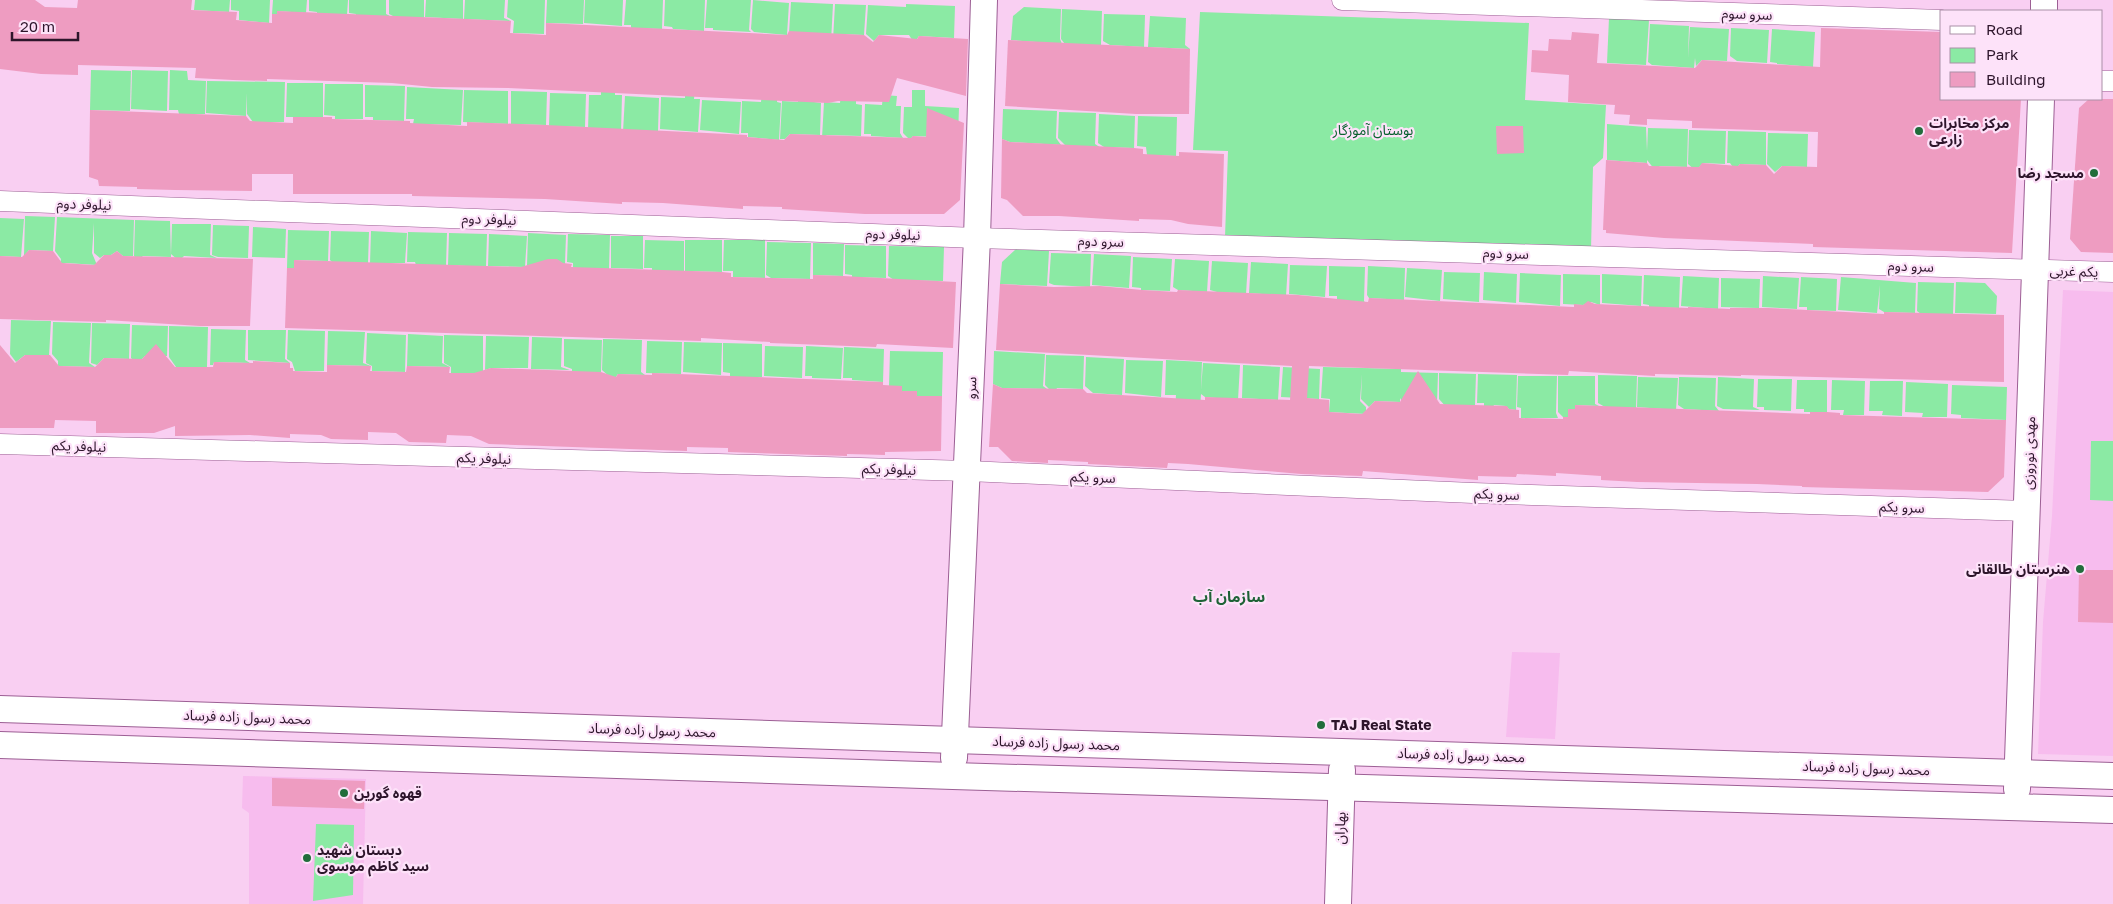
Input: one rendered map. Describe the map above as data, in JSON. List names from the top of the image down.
{
  "streets": {
    "street": [
      "سرو سوم",
      "نیلوفر دوم",
      "سرو دوم",
      "یکم غربی",
      "سرو",
      "نیلوفر یکم",
      "مهدی نوروزی",
      "سرو یکم",
      "محمد رسول زاده فرساد",
      "بهاران"
    ]
  },
  "crossings": [
    ["نیلوفر دوم", "سرو دوم"],
    ["نیلوفر دوم", "سرو"],
    ["سرو دوم", "یکم غربی"],
    ["سرو دوم", "سرو"],
    ["سرو دوم", "مهدی نوروزی"],
    ["یکم غربی", "مهدی نوروزی"],
    ["سرو", "نیلوفر یکم"],
    ["سرو", "سرو یکم"],
    ["سرو", "محمد رسول زاده فرساد"],
    ["نیلوفر یکم", "سرو یکم"],
    ["مهدی نوروزی", "سرو یکم"],
    ["مهدی نوروزی", "محمد رسول زاده فرساد"],
    ["محمد رسول زاده فرساد", "بهاران"]
  ],
  "districts": ["سازمان آب"],
  "parks": ["بوستان آموزگار"],
  "places": [
    "مرکز مخابرات زارعی",
    "مسجد رضا",
    "هنرستان طالقانی",
    "TAJ Real State",
    "قهوه گورین",
    "دبستان شهید سید کاظم موسوی"
  ],
  "legend": ["Road", "Park", "Building"],
  "scale_bar": "20 m"
}
